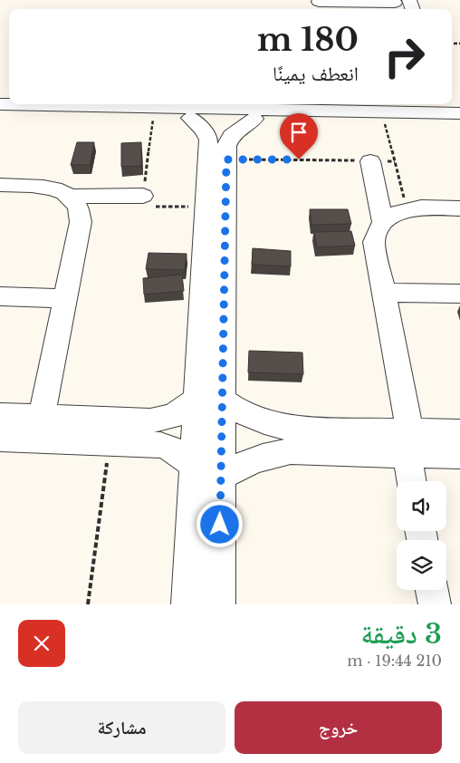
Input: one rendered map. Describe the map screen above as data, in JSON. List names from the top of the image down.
{
  "page": {
    "turn": ["180 m", "انعطف يمينًا"],
    "heading": ["3 دقيقة", "210 m · 19:44"],
    "buttons": ["خروج", "مشاركة"]
  }
}
